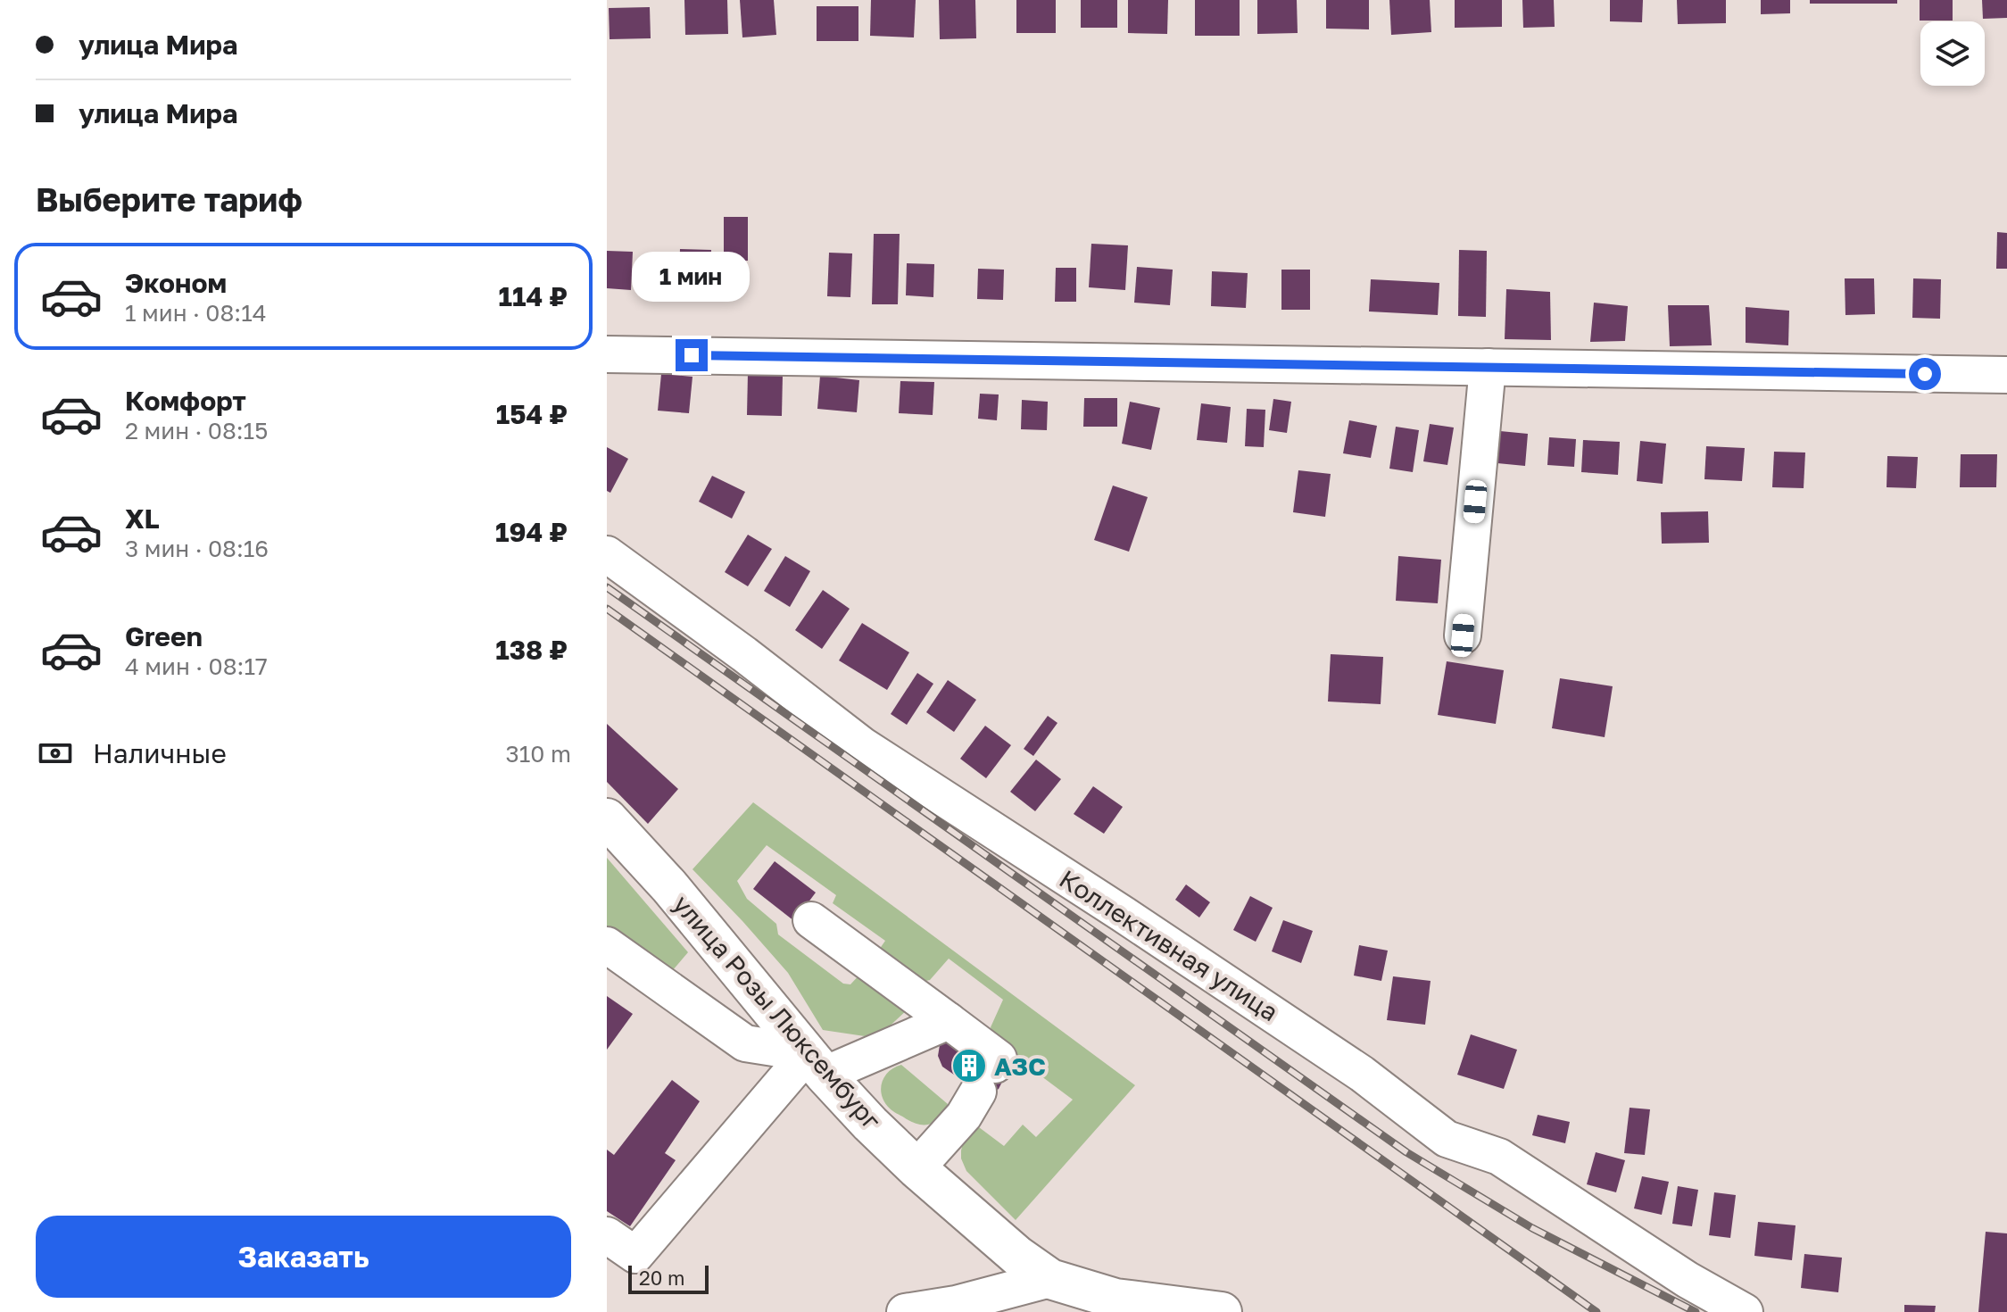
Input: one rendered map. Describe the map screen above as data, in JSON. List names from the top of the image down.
{
  "streets": {
    "main road": ["улица Розы Люксембург"],
    "street": ["Коллективная улица"]
  },
  "places": {
    "building": ["АЗС"]
  },
  "scale_bar": "20 m",
  "page": {
    "banner": ["улица Мира", "улица Мира"],
    "heading": "Выберите тариф",
    "list": [
      {
        "name": "Эконом",
        "note": "1 мин · 08:14",
        "value": "114 ₽"
      },
      {
        "name": "Комфорт",
        "note": "2 мин · 08:15",
        "value": "154 ₽"
      },
      {
        "name": "XL",
        "note": "3 мин · 08:16",
        "value": "194 ₽"
      },
      {
        "name": "Green",
        "note": "4 мин · 08:17",
        "value": "138 ₽"
      }
    ],
    "bubble": "1 мин",
    "pay": ["Наличные", "310 m"],
    "buttons": "Заказать",
    "scale": "20 m"
  }
}
